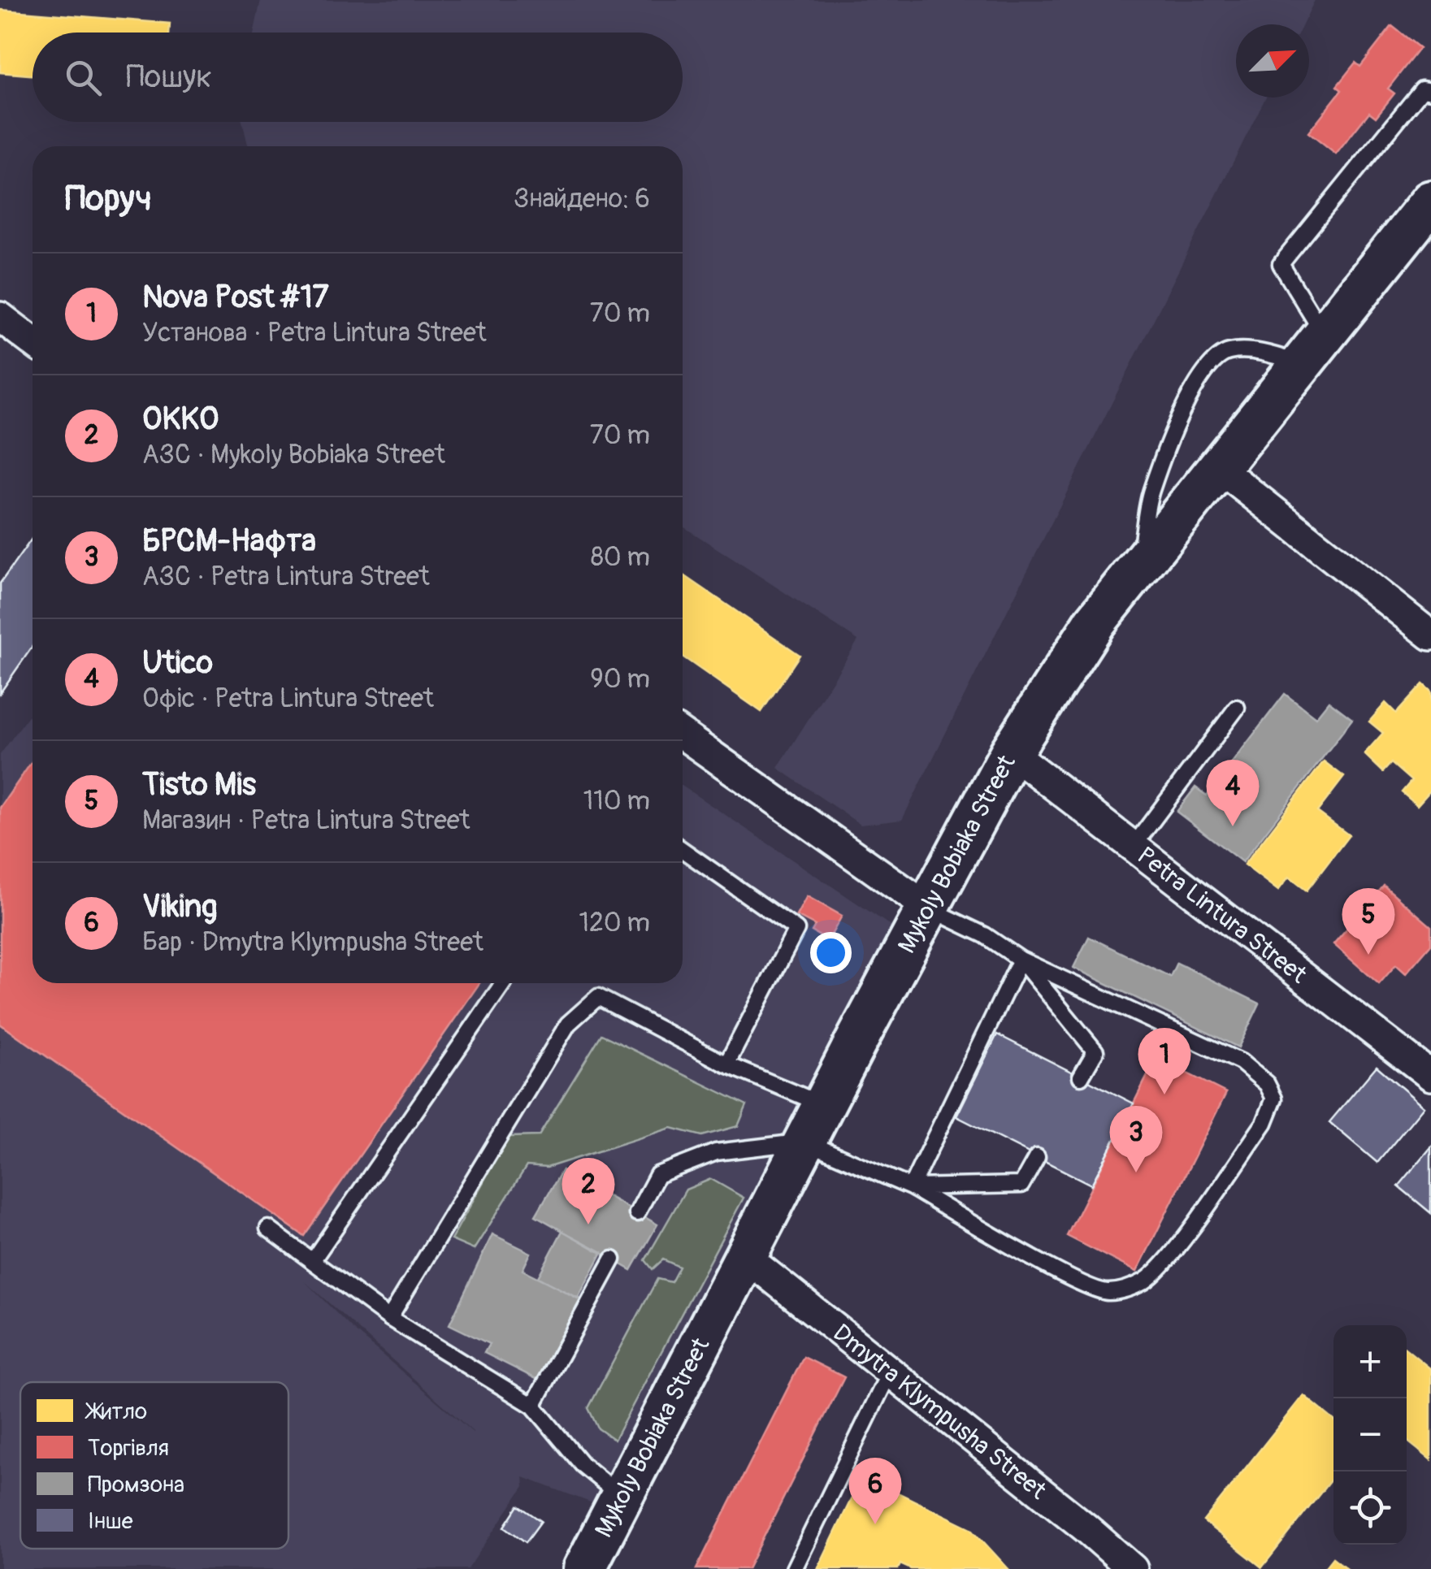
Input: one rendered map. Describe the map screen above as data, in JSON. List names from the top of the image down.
{
  "streets": {
    "street": ["Mykoly Bobiaka Street", "Petra Lintura Street", "Dmytra Klympusha Street"]
  },
  "crossings": [
    ["Mykoly Bobiaka Street", "Petra Lintura Street"],
    ["Mykoly Bobiaka Street", "Dmytra Klympusha Street"]
  ],
  "legend": [
    "Житло",
    "Торгівля",
    "Промзона",
    "Інше"
  ],
  "north": "top right",
  "page": {
    "search": "Пошук",
    "heading": ["Поруч", "Знайдено: 6"],
    "list": [
      {
        "mark": "1",
        "name": "Nova Post #17",
        "note": "Установа · Petra Lintura Street",
        "value": "70 m"
      },
      {
        "mark": "2",
        "name": "OKKO",
        "note": "АЗС · Mykoly Bobiaka Street",
        "value": "70 m"
      },
      {
        "mark": "3",
        "name": "БРСМ-Нафта",
        "note": "АЗС · Petra Lintura Street",
        "value": "80 m"
      },
      {
        "mark": "4",
        "name": "Utico",
        "note": "Офіс · Petra Lintura Street",
        "value": "90 m"
      },
      {
        "mark": "5",
        "name": "Tisto Mis",
        "note": "Магазин · Petra Lintura Street",
        "value": "110 m"
      },
      {
        "mark": "6",
        "name": "Viking",
        "note": "Бар · Dmytra Klympusha Street",
        "value": "120 m"
      }
    ],
    "pins": [
      "4",
      "5",
      "1",
      "3",
      "2",
      "6"
    ],
    "map_buttons": ["+", "−"]
  }
}
